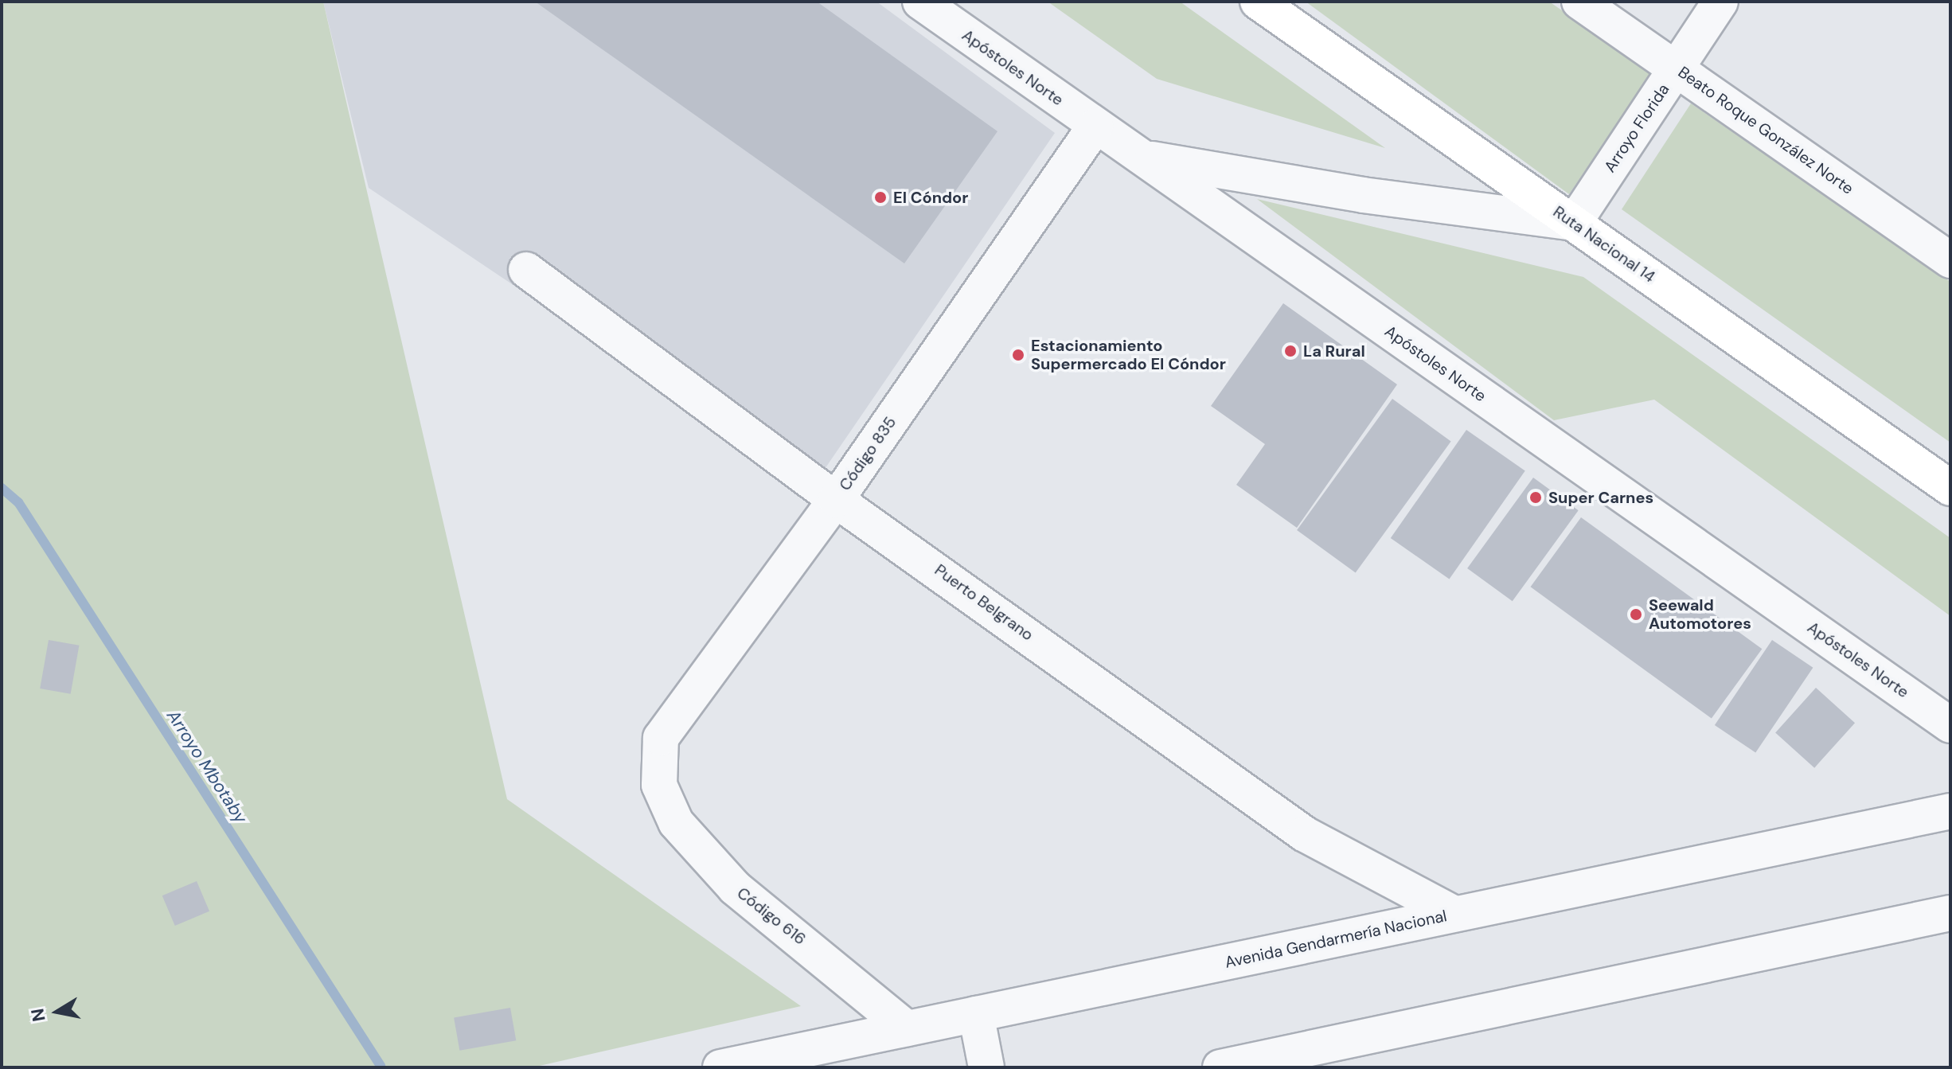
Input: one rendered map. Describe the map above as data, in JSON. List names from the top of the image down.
{
  "streets": {
    "highway": ["Ruta Nacional 14"],
    "street": [
      "Apóstoles Norte",
      "Arroyo Florida",
      "Beato Roque González Norte",
      "Código 835",
      "Puerto Belgrano",
      "Código 616",
      "Avenida Gendarmería Nacional"
    ]
  },
  "crossings": [
    ["Apóstoles Norte", "Código 835"],
    ["Arroyo Florida", "Beato Roque González Norte"],
    ["Arroyo Florida", "Ruta Nacional 14"],
    ["Código 835", "Puerto Belgrano"],
    ["Código 835", "Código 616"],
    ["Puerto Belgrano", "Avenida Gendarmería Nacional"],
    ["Código 616", "Avenida Gendarmería Nacional"]
  ],
  "water": ["Arroyo Mbotaby"],
  "places": [
    "El Cóndor",
    "La Rural",
    "Estacionamiento Supermercado El Cóndor",
    "Super Carnes",
    "Seewald Automotores"
  ],
  "north": "left"
}
